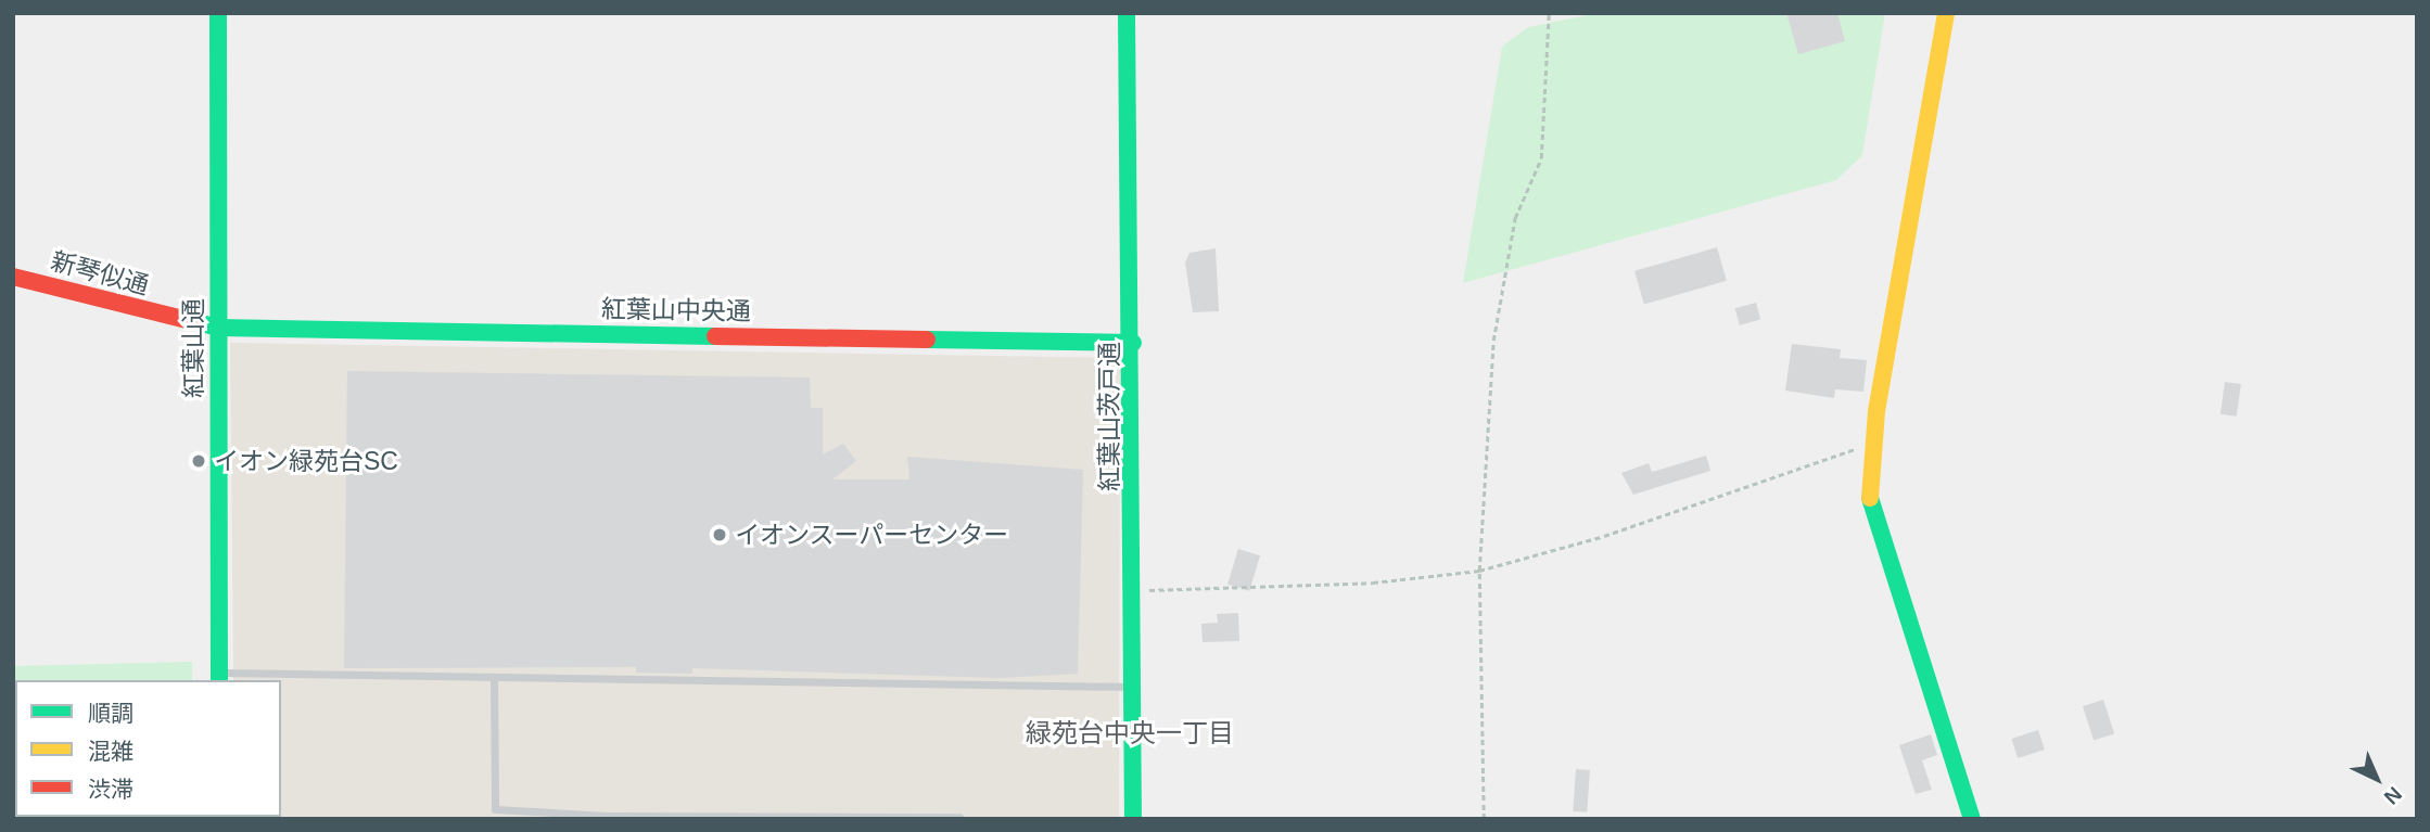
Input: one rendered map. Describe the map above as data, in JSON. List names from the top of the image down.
{
  "streets": {
    "street": [
      "新琴似通",
      "紅葉山中央通",
      "紅葉山通",
      "紅葉山茨戸通"
    ]
  },
  "crossings": [
    ["新琴似通", "紅葉山中央通"],
    ["新琴似通", "紅葉山通"],
    ["紅葉山中央通", "紅葉山通"],
    ["紅葉山中央通", "紅葉山茨戸通"]
  ],
  "districts": ["緑苑台中央一丁目"],
  "places": ["イオン緑苑台SC", "イオンスーパーセンター"],
  "legend": ["順調", "混雑", "渋滞"],
  "north": "bottom right"
}
